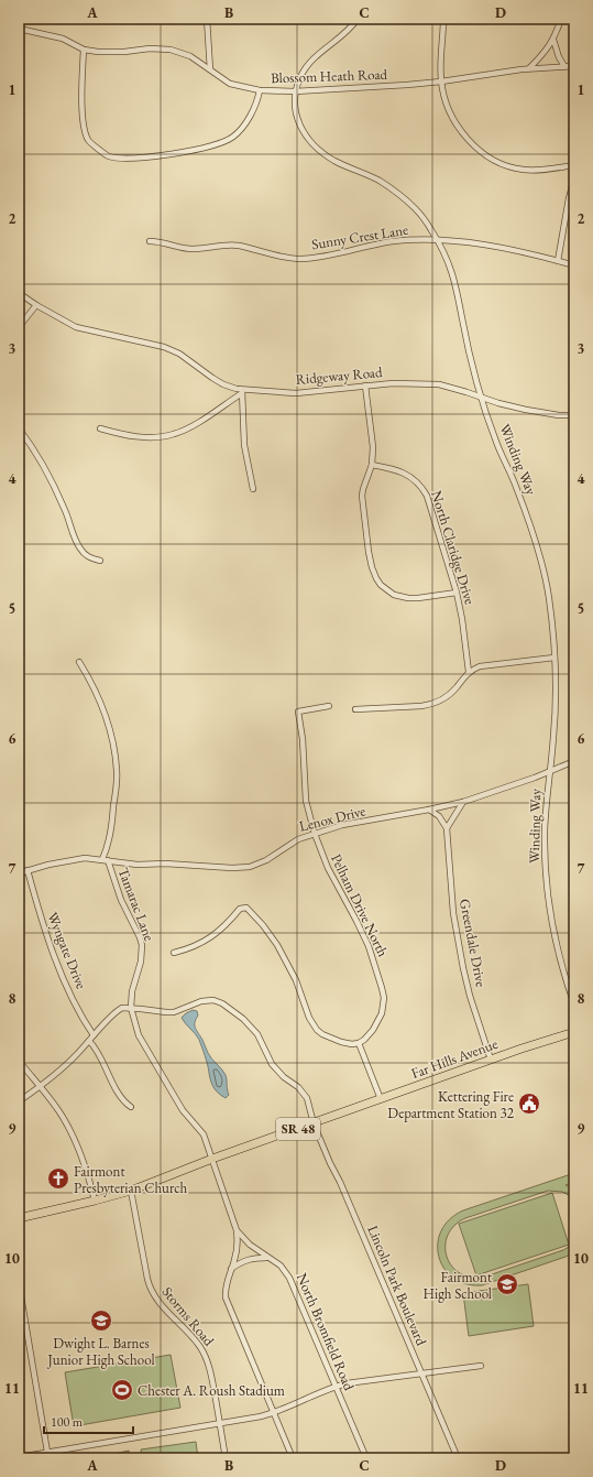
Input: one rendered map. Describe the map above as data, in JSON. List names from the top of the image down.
{
  "streets": {
    "main road": ["Far Hills Avenue", "SR 48"],
    "street": [
      "Blossom Heath Road",
      "Sunny Crest Lane",
      "Ridgeway Road",
      "Winding Way",
      "North Claridge Drive",
      "Lenox Drive",
      "Tamarac Lane",
      "Pelham Drive North",
      "Greendale Drive",
      "Wyngate Drive",
      "Lincoln Park Boulevard",
      "Storms Road",
      "North Bromfield Road"
    ]
  },
  "crossings": [
    ["Blossom Heath Road", "Winding Way"],
    ["Sunny Crest Lane", "Winding Way"],
    ["Ridgeway Road", "Winding Way"],
    ["Winding Way", "Lenox Drive"],
    ["Lenox Drive", "Tamarac Lane"],
    ["Lenox Drive", "Pelham Drive North"],
    ["Lenox Drive", "Wyngate Drive"],
    ["Tamarac Lane", "Lincoln Park Boulevard"],
    ["Tamarac Lane", "North Bromfield Road"],
    ["Greendale Drive", "Far Hills Avenue"],
    ["Far Hills Avenue", "Lincoln Park Boulevard"],
    ["Far Hills Avenue", "Storms Road"],
    ["Far Hills Avenue", "North Bromfield Road"],
    ["Lincoln Park Boulevard", "North Bromfield Road"]
  ],
  "places": {
    "public building": ["Kettering Fire Department Station 32"],
    "church": ["Fairmont Presbyterian Church"],
    "school or university": ["Fairmont High School", "Dwight L. Barnes Junior High School"],
    "sports": ["Chester A. Roush Stadium"]
  },
  "scale_bar": "100 m",
  "grid": {
    "columns": [
      "A",
      "B",
      "C",
      "D"
    ],
    "rows": [
      "1",
      "2",
      "3",
      "4",
      "5",
      "6",
      "7",
      "8",
      "9",
      "10",
      "11"
    ]
  }
}
